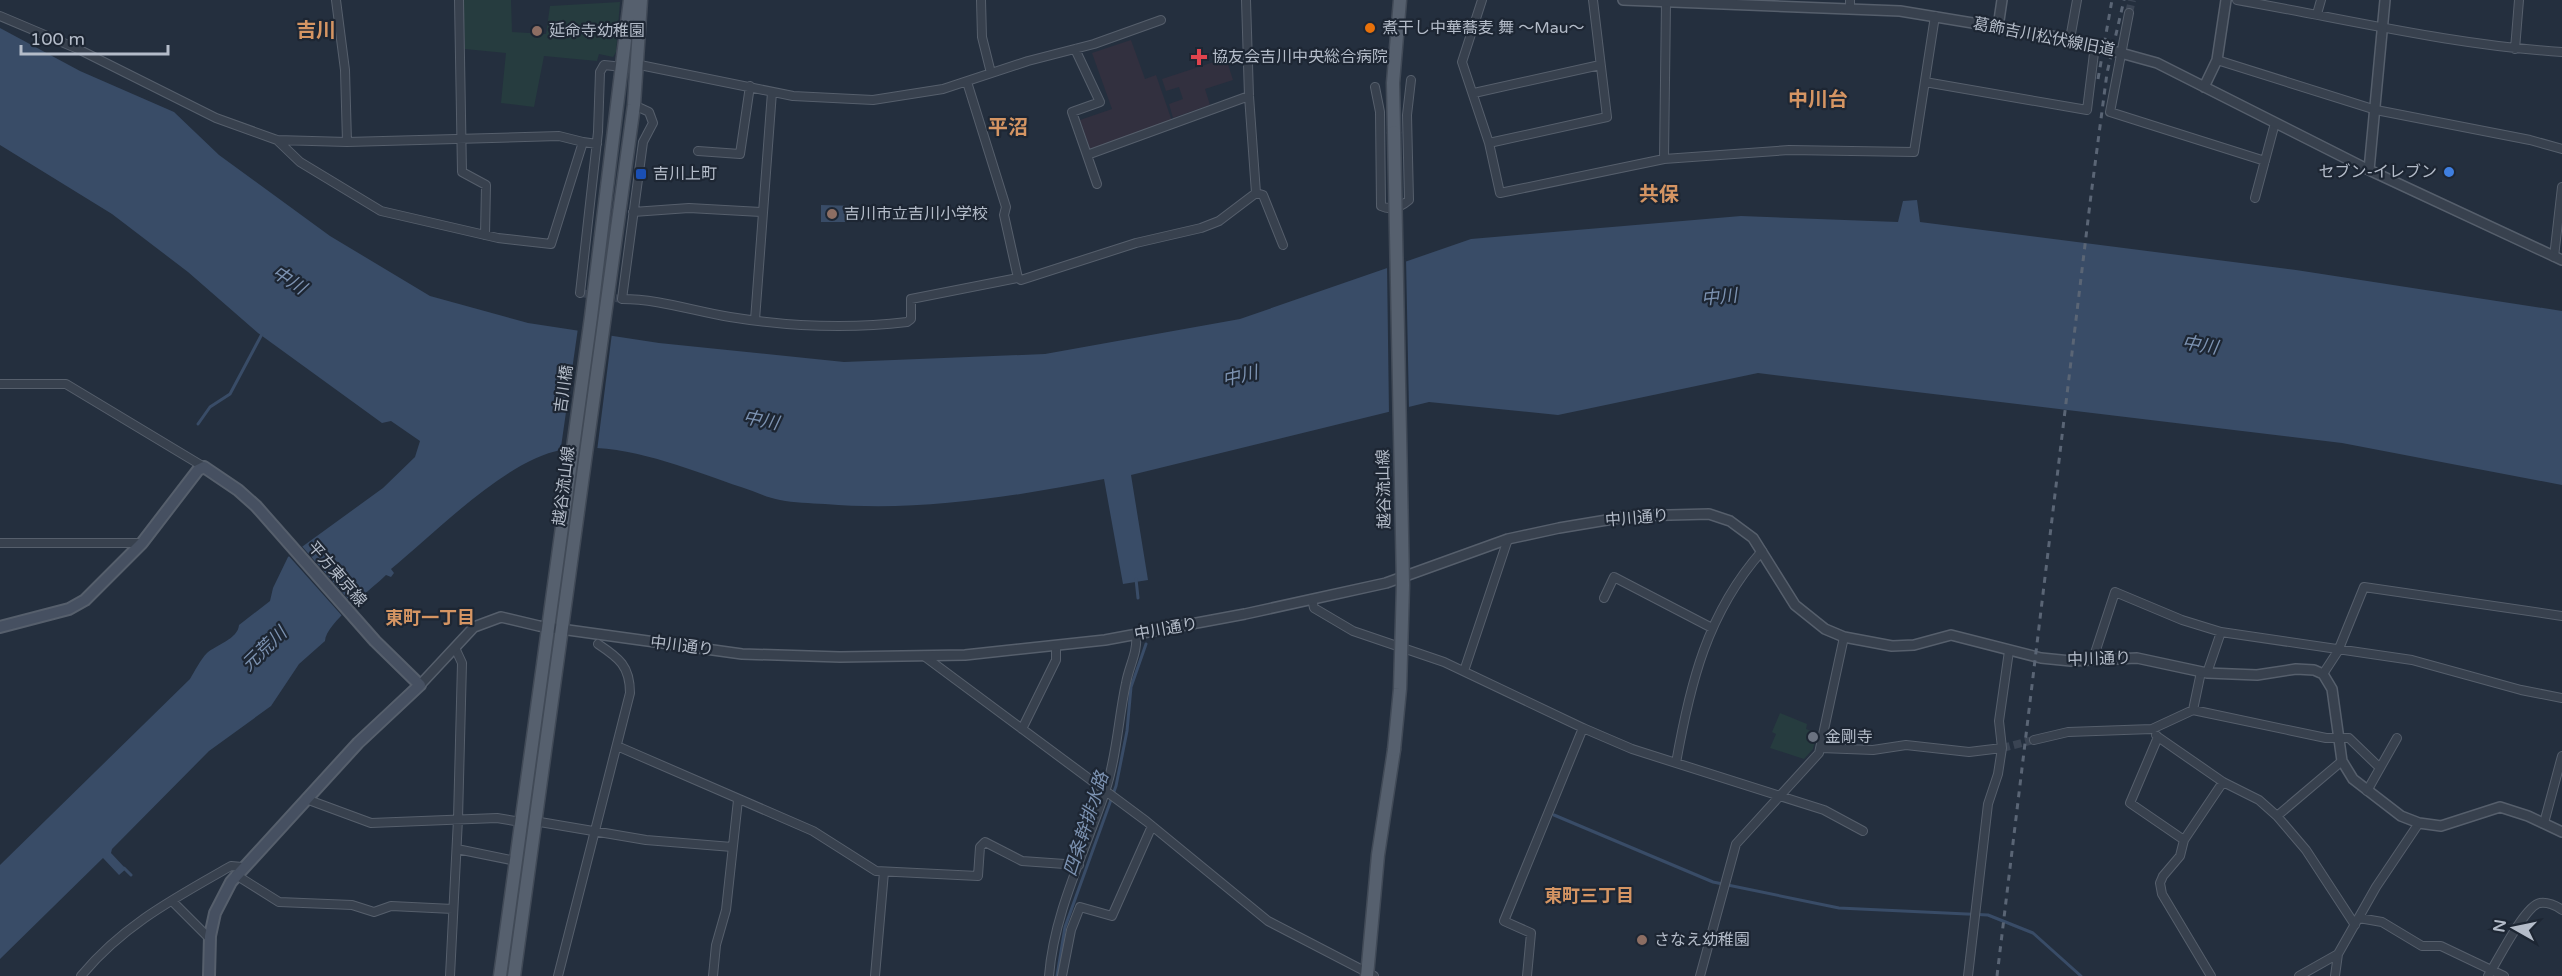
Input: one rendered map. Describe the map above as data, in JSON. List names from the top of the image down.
{
  "streets": {
    "main road": ["吉川橋", "越谷流山線", "平方東京線"],
    "street": ["葛飾吉川松伏線旧道", "中川通り"]
  },
  "crossings": [
    ["吉川橋", "越谷流山線"],
    ["越谷流山線", "中川通り"],
    ["中川通り", "平方東京線"]
  ],
  "districts": [
    "吉川",
    "中川台",
    "平沼",
    "共保",
    "東町一丁目",
    "東町三丁目"
  ],
  "water": ["中川", "元荒川", "四条幹排水路"],
  "places": {
    "other": [
      "煮干し中華蕎麦 舞 〜Mau〜",
      "延命寺幼稚園",
      "セブン-イレブン",
      "吉川市立吉川小学校",
      "金剛寺",
      "さなえ幼稚園"
    ],
    "health": ["協友会吉川中央総合病院"],
    "transit": ["吉川上町"]
  },
  "scale_bar": "100 m",
  "north": "left"
}
